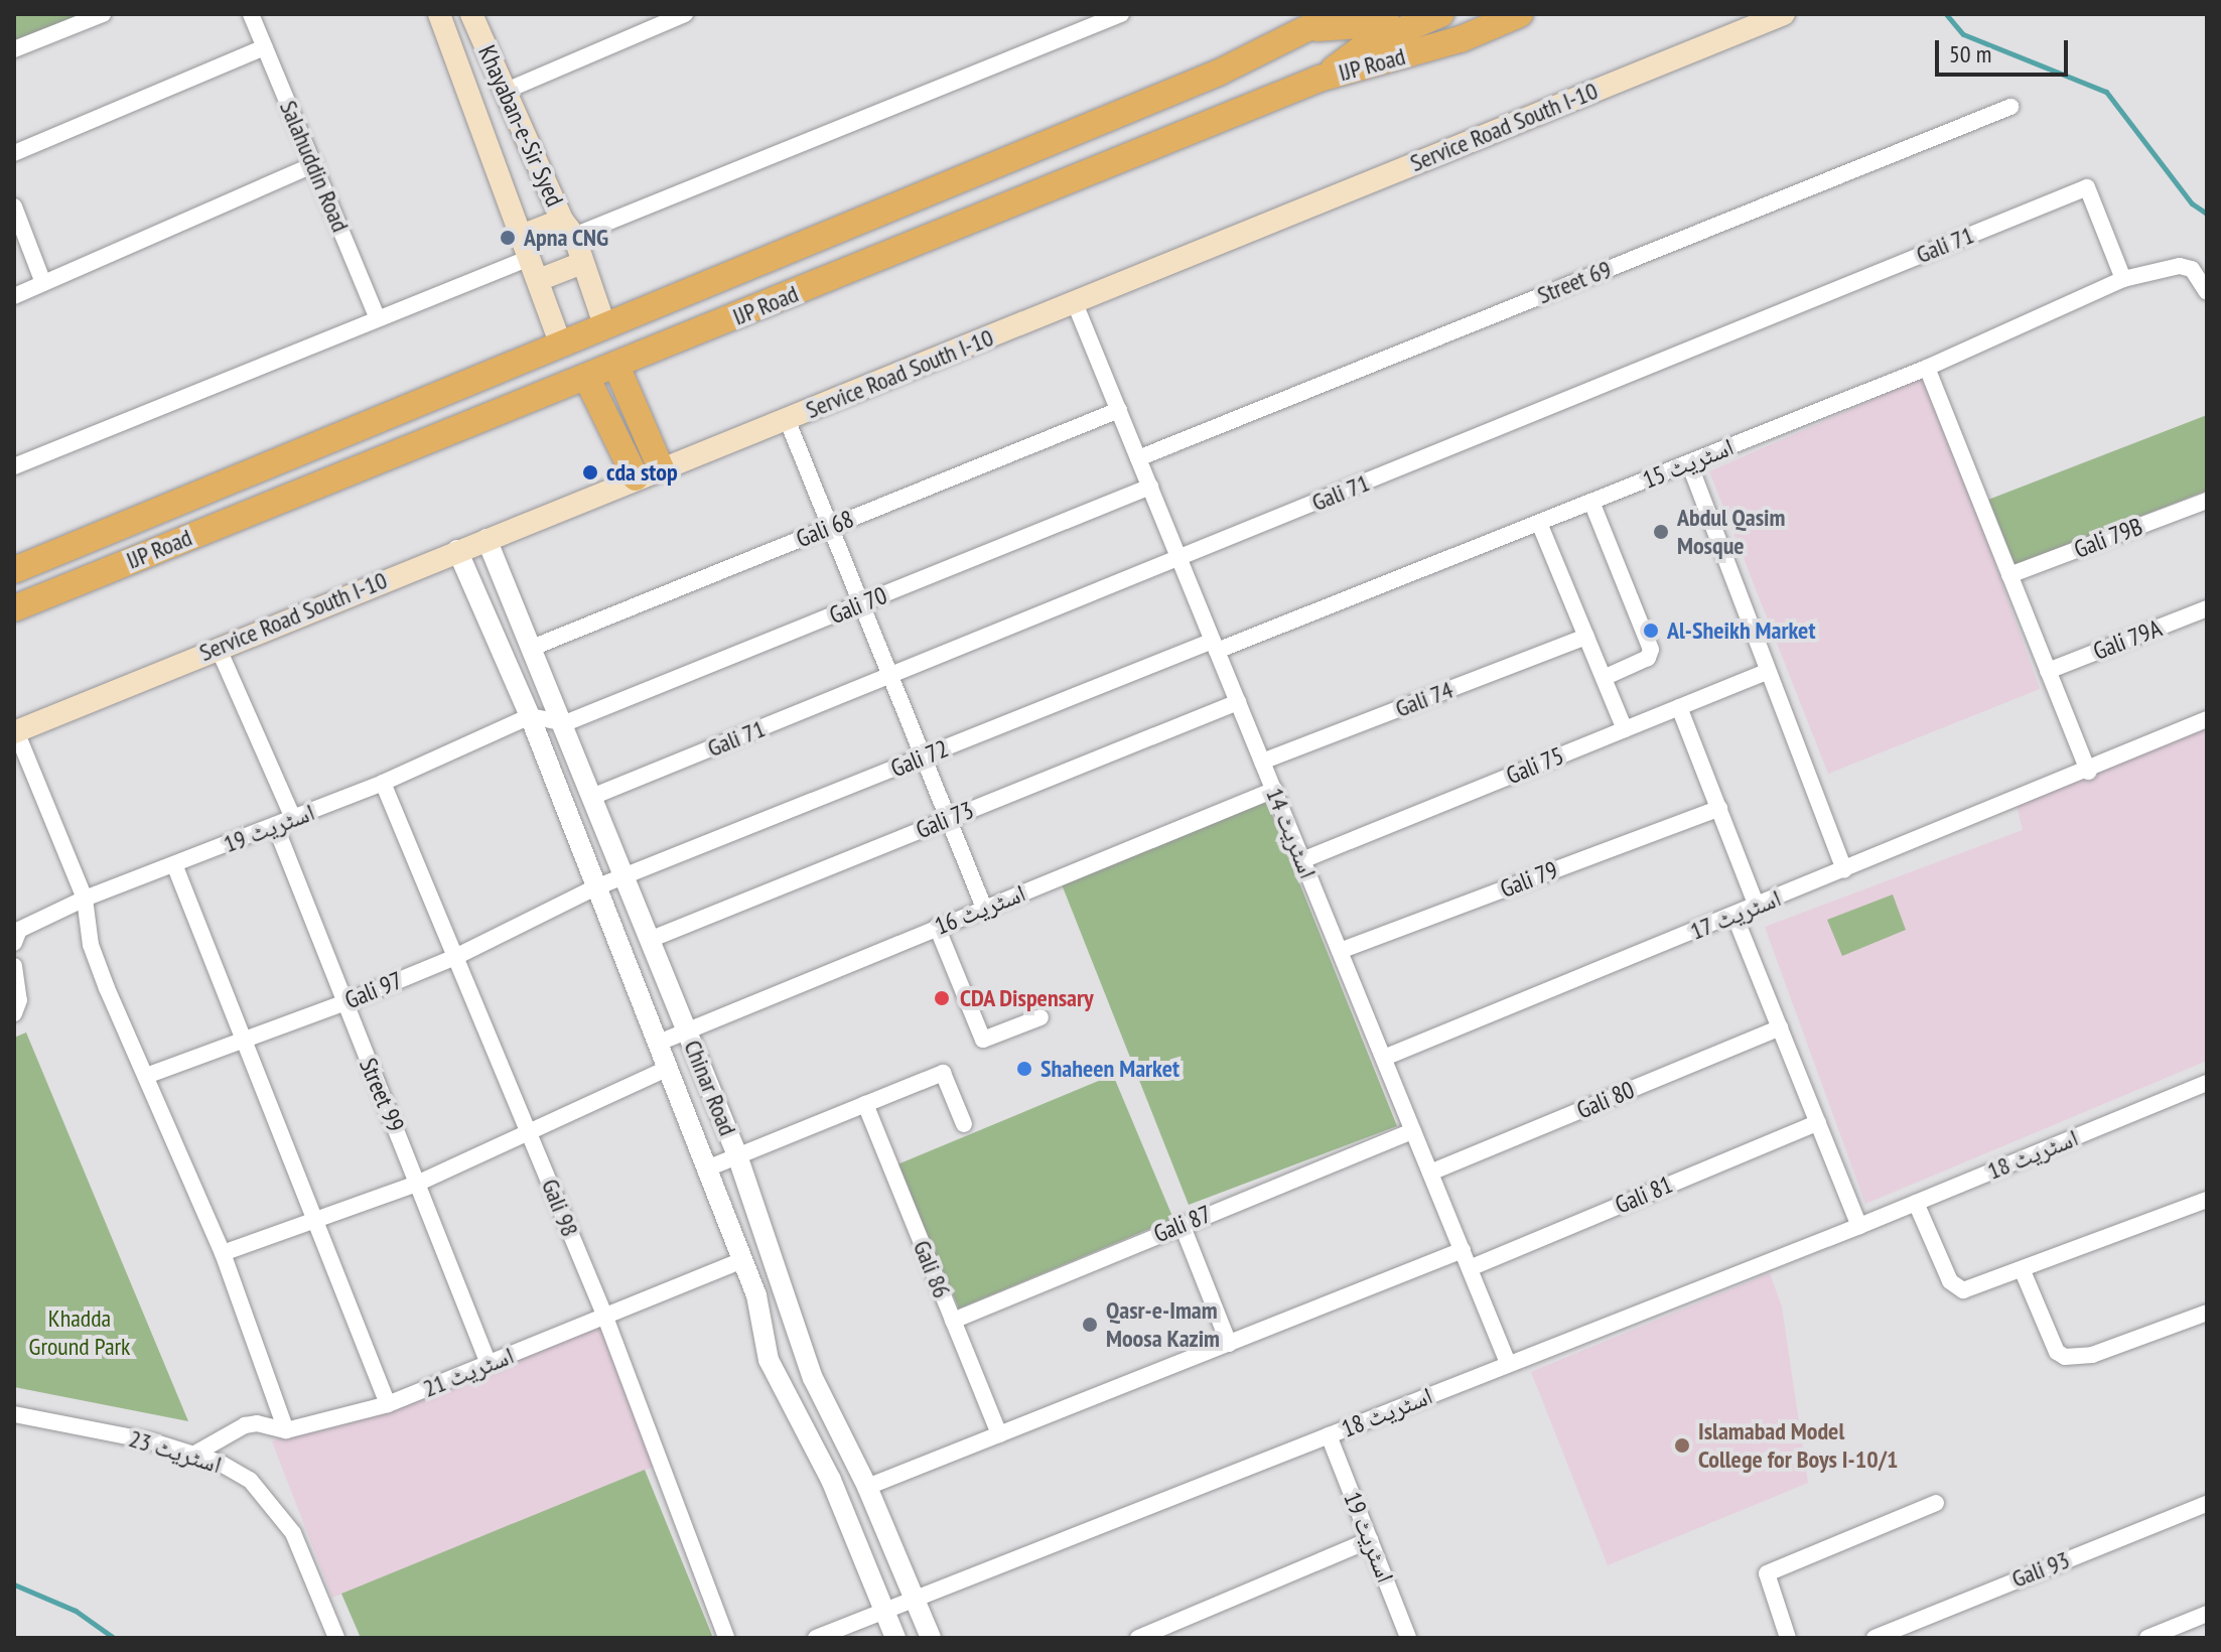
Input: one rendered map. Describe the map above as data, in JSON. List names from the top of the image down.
{
  "streets": {
    "highway": ["IJP Road"],
    "main road": ["Khayaban-e-Sir Syed", "Service Road South I-10"],
    "street": [
      "Salahuddin Road",
      "Gali 71",
      "Street 69",
      "اسٹریٹ 15",
      "Gali 68",
      "Gali 79B",
      "Gali 70",
      "Gali 79A",
      "Gali 74",
      "Gali 72",
      "Gali 75",
      "Gali 73",
      "اسٹریٹ 19",
      "اسٹریٹ 14",
      "Gali 79",
      "اسٹریٹ 16",
      "اسٹریٹ 17",
      "Gali 97",
      "Chinar Road",
      "Street 99",
      "Gali 80",
      "اسٹریٹ 18",
      "Gali 81",
      "Gali 98",
      "Gali 87",
      "Gali 86",
      "اسٹریٹ 21",
      "اسٹریٹ 23",
      "Gali 93"
    ]
  },
  "crossings": [
    ["IJP Road", "Khayaban-e-Sir Syed"],
    ["Service Road South I-10", "اسٹریٹ 14"],
    ["Service Road South I-10", "Chinar Road"],
    ["Gali 71", "اسٹریٹ 15"],
    ["Gali 71", "اسٹریٹ 14"],
    ["Gali 71", "Chinar Road"],
    ["Street 69", "اسٹریٹ 14"],
    ["اسٹریٹ 15", "Gali 72"],
    ["اسٹریٹ 15", "اسٹریٹ 14"],
    ["Gali 68", "اسٹریٹ 14"],
    ["Gali 68", "Chinar Road"],
    ["Gali 70", "اسٹریٹ 14"],
    ["Gali 70", "Chinar Road"],
    ["Gali 74", "اسٹریٹ 14"],
    ["Gali 72", "اسٹریٹ 14"],
    ["Gali 72", "Gali 97"],
    ["Gali 72", "Chinar Road"],
    ["Gali 75", "اسٹریٹ 14"],
    ["Gali 73", "اسٹریٹ 14"],
    ["Gali 73", "Chinar Road"],
    ["اسٹریٹ 19", "Chinar Road"],
    ["اسٹریٹ 19", "Street 99"],
    ["اسٹریٹ 19", "اسٹریٹ 18"],
    ["اسٹریٹ 19", "Gali 98"],
    ["اسٹریٹ 14", "Gali 79"],
    ["اسٹریٹ 14", "اسٹریٹ 16"],
    ["اسٹریٹ 14", "اسٹریٹ 17"],
    ["اسٹریٹ 14", "Gali 80"],
    ["اسٹریٹ 14", "اسٹریٹ 18"],
    ["اسٹریٹ 14", "Gali 81"],
    ["اسٹریٹ 14", "Gali 87"],
    ["اسٹریٹ 16", "Chinar Road"],
    ["Gali 97", "Chinar Road"],
    ["Gali 97", "Street 99"],
    ["Gali 97", "Gali 98"],
    ["Chinar Road", "اسٹریٹ 18"],
    ["Chinar Road", "اسٹریٹ 21"],
    ["Street 99", "اسٹریٹ 21"],
    ["Gali 98", "اسٹریٹ 21"],
    ["Gali 87", "Gali 86"],
    ["اسٹریٹ 21", "اسٹریٹ 23"]
  ],
  "parks": ["Khadda Ground Park"],
  "places": [
    "Apna CNG",
    "cda stop",
    "Abdul Qasim Mosque",
    "Al-Sheikh Market",
    "CDA Dispensary",
    "Shaheen Market",
    "Qasr-e-Imam Moosa Kazim",
    "Islamabad Model College for Boys I-10/1"
  ],
  "scale_bar": "50 m"
}
